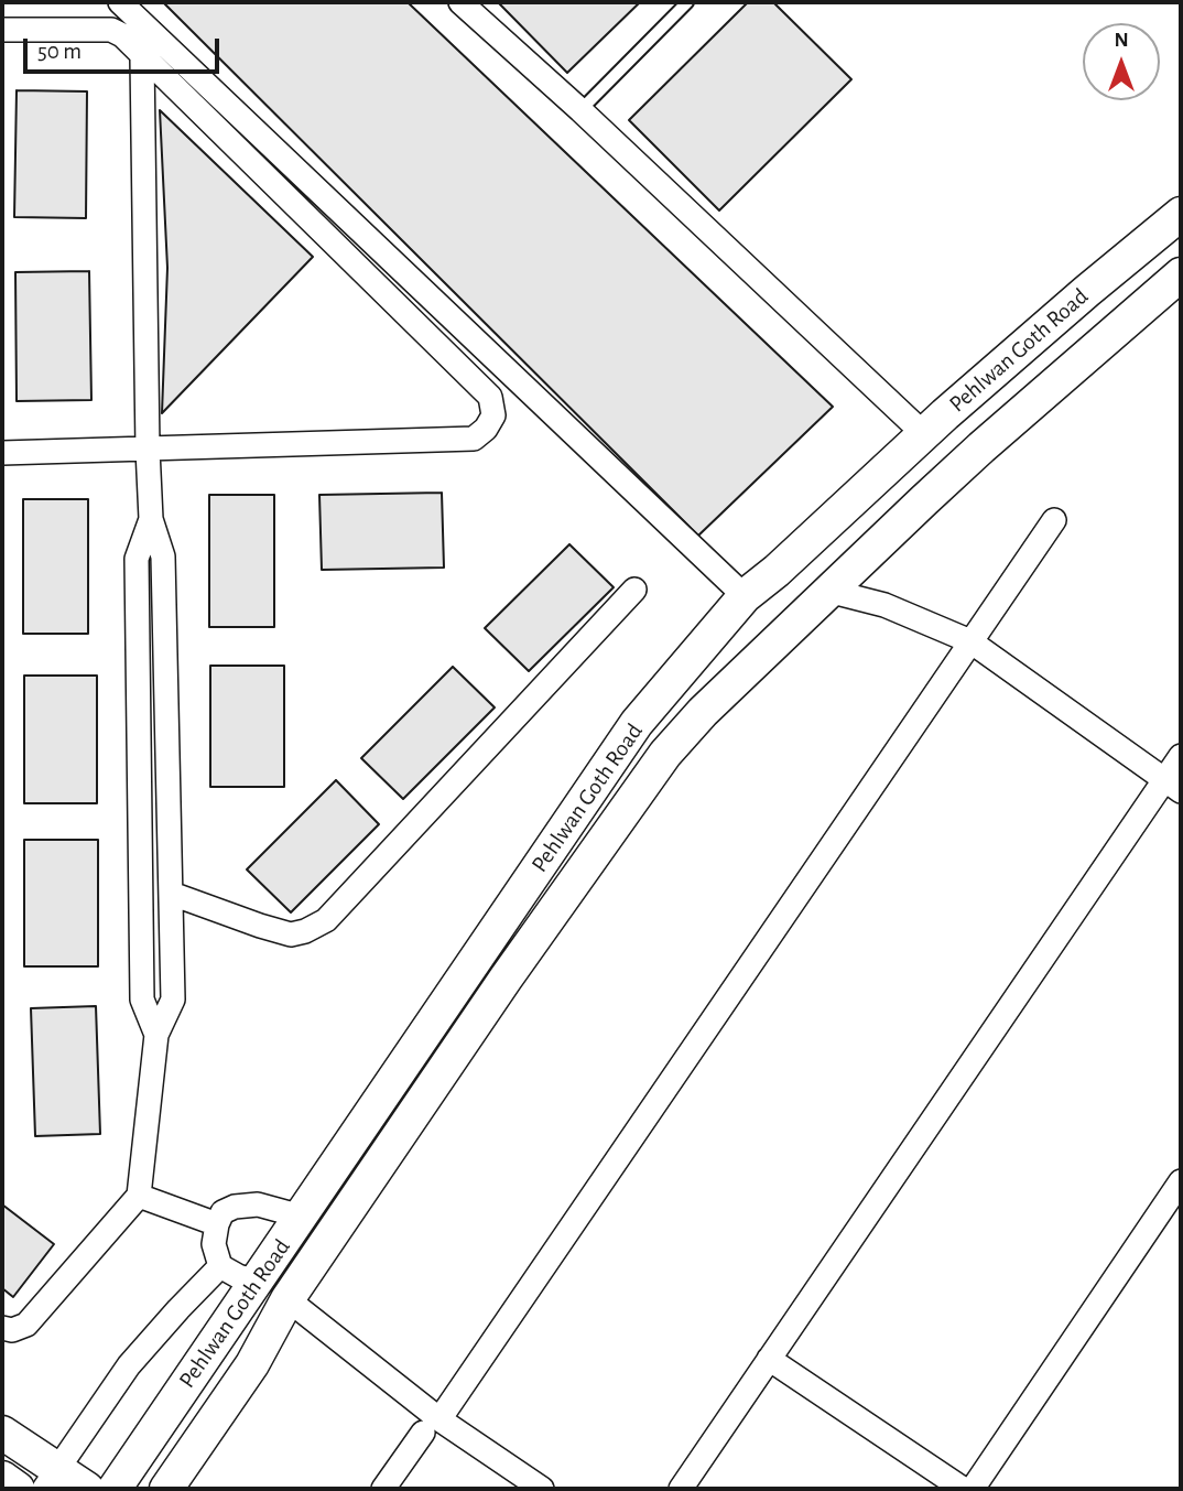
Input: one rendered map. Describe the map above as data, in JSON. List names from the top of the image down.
{
  "streets": {
    "main road": ["Pehlwan Goth Road"]
  },
  "scale_bar": "50 m",
  "north": "top"
}
